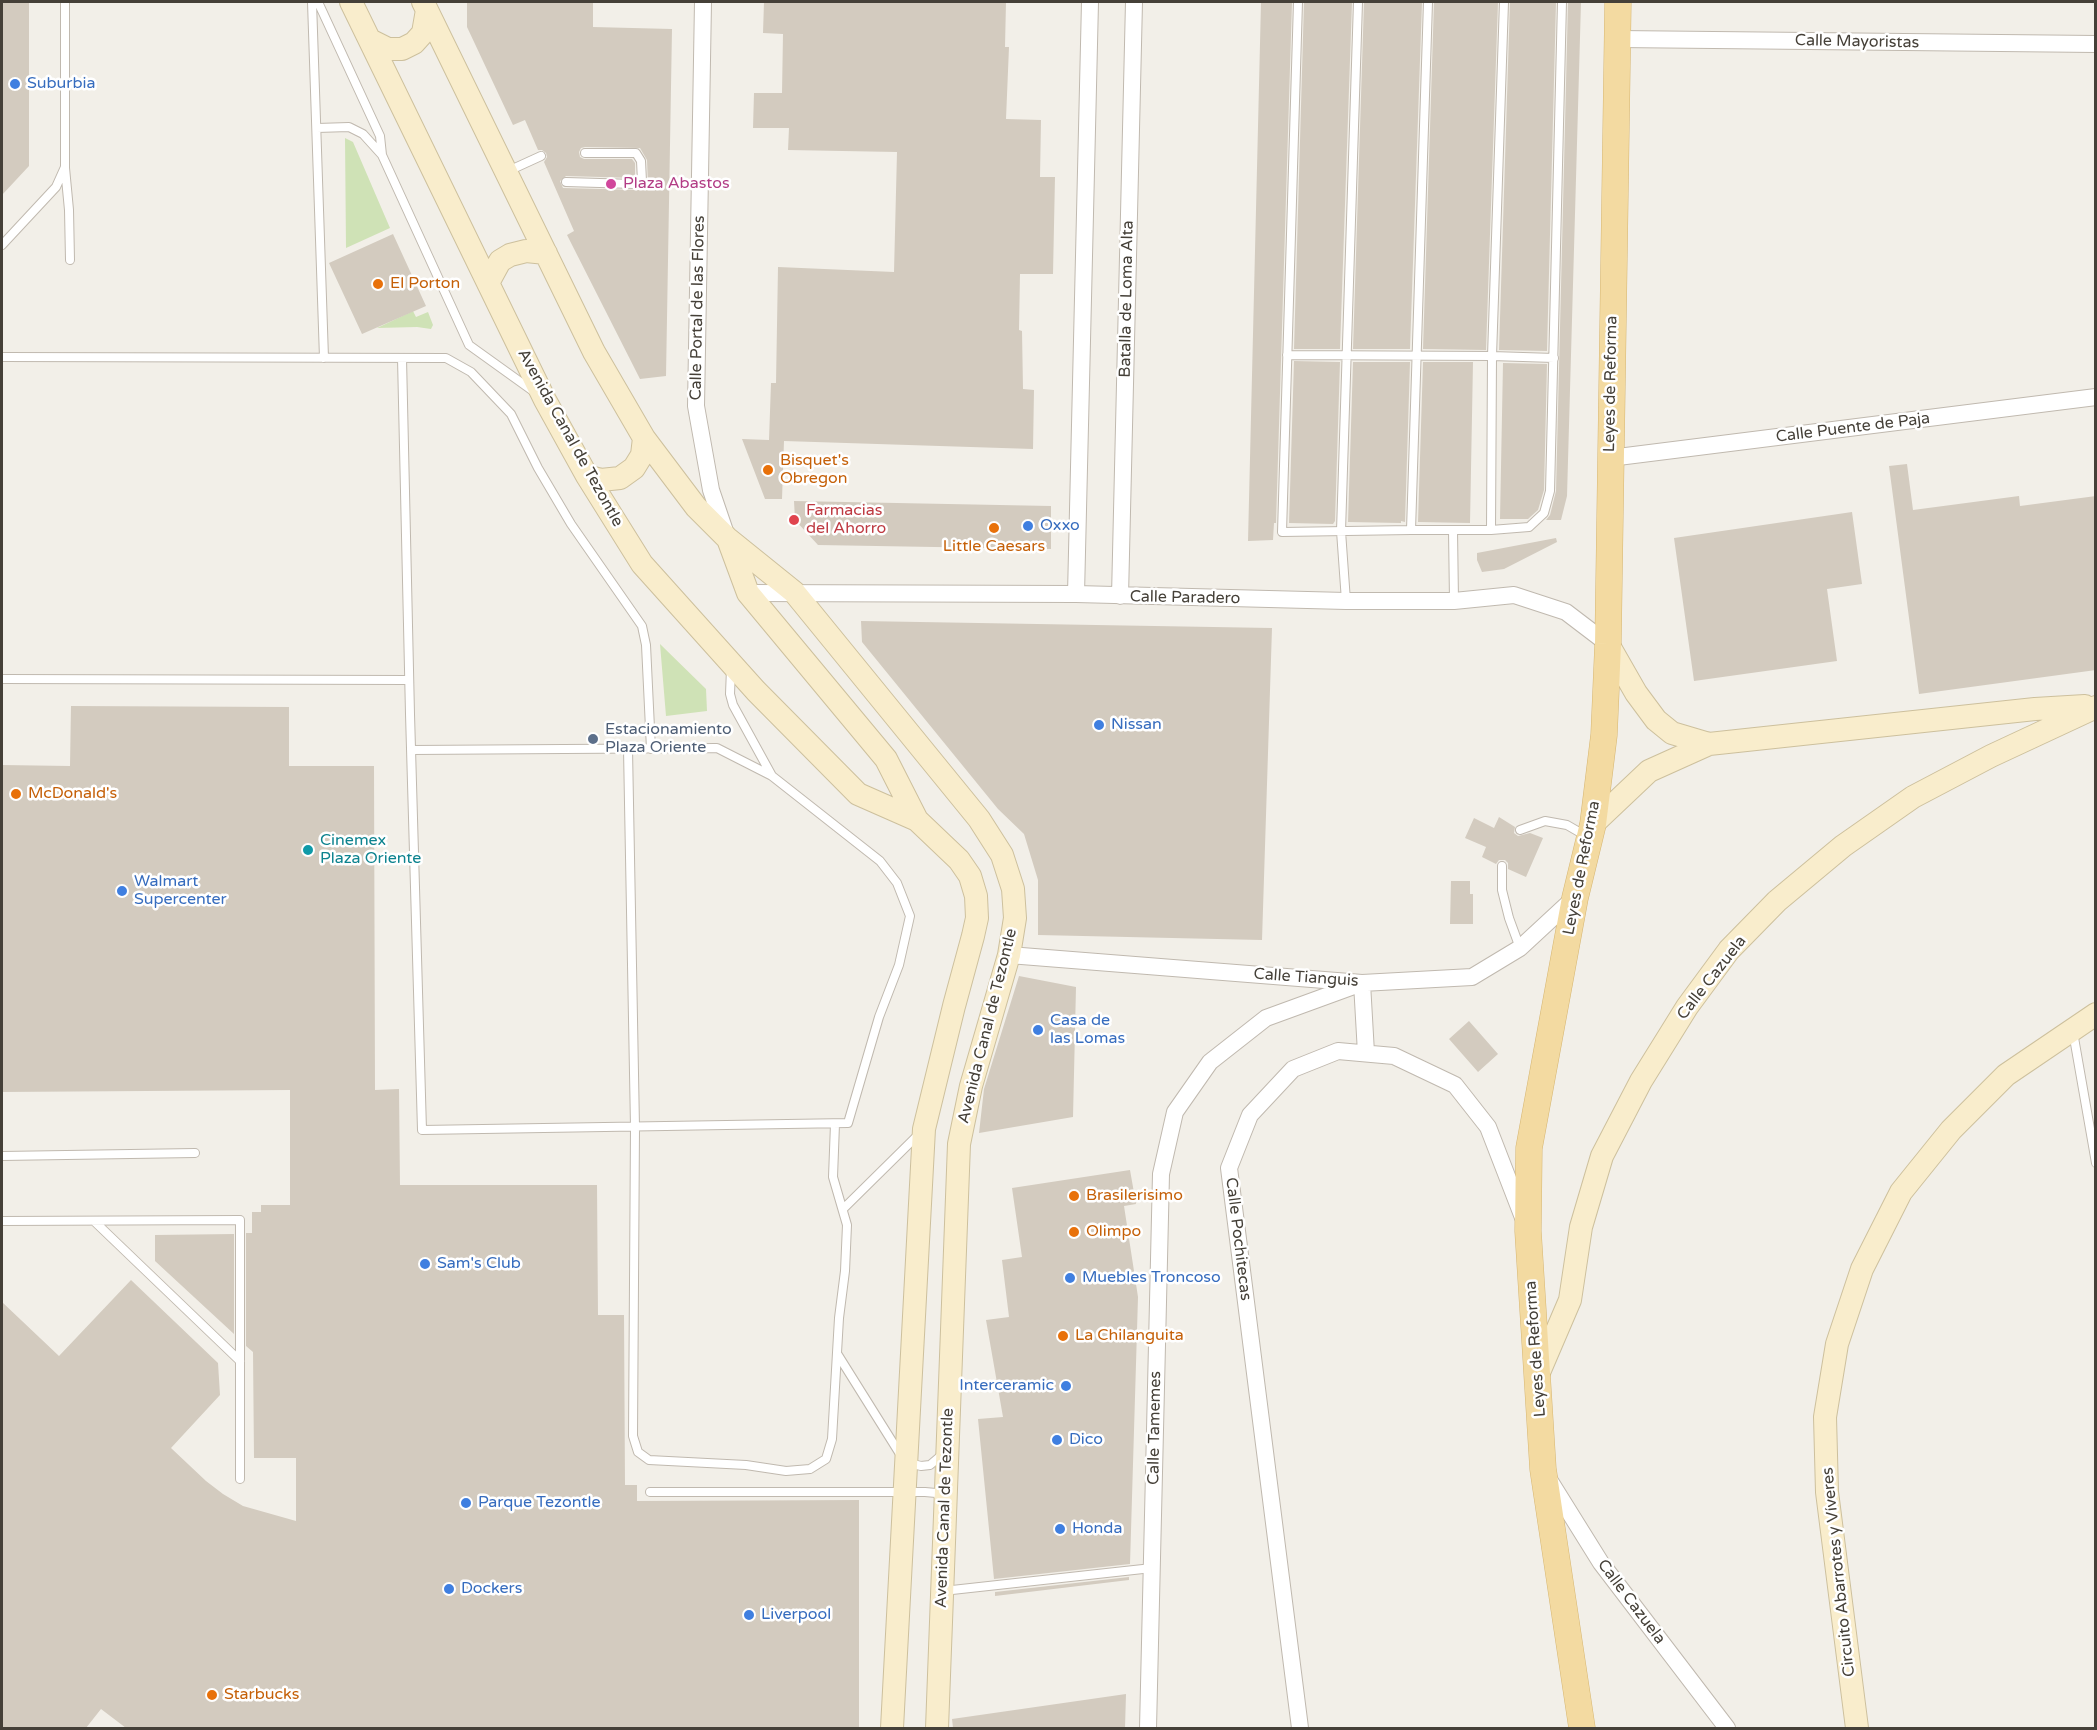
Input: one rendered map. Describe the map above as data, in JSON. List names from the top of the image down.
{
  "streets": {
    "main road": [
      "Leyes de Reforma",
      "Avenida Canal de Tezontle",
      "Calle Cazuela",
      "Circuito Abarrotes y Víveres"
    ],
    "street": [
      "Calle Mayoristas",
      "Batalla de Loma Alta",
      "Calle Portal de las Flores",
      "Calle Puente de Paja",
      "Calle Paradero",
      "Calle Tianguis",
      "Calle Pochitecas",
      "Calle Tamemes"
    ]
  },
  "crossings": [
    ["Calle Mayoristas", "Leyes de Reforma"],
    ["Batalla de Loma Alta", "Calle Paradero"],
    ["Calle Portal de las Flores", "Avenida Canal de Tezontle"],
    ["Leyes de Reforma", "Calle Puente de Paja"],
    ["Leyes de Reforma", "Calle Paradero"],
    ["Leyes de Reforma", "Calle Tianguis"],
    ["Leyes de Reforma", "Calle Cazuela"],
    ["Leyes de Reforma", "Calle Pochitecas"],
    ["Avenida Canal de Tezontle", "Calle Paradero"],
    ["Avenida Canal de Tezontle", "Calle Tianguis"],
    ["Calle Paradero", "Calle Cazuela"],
    ["Calle Tianguis", "Calle Tamemes"]
  ],
  "places": [
    "Suburbia",
    "Plaza Abastos",
    "El Porton",
    "Bisquet's Obregon",
    "Farmacias del Ahorro",
    "Oxxo",
    "Little Caesars",
    "Nissan",
    "Estacionamiento Plaza Oriente",
    "McDonald's",
    "Cinemex Plaza Oriente",
    "Walmart Supercenter",
    "Casa de las Lomas",
    "Brasilerisimo",
    "Olimpo",
    "Sam's Club",
    "Muebles Troncoso",
    "La Chilanguita",
    "Interceramic",
    "Dico",
    "Parque Tezontle",
    "Honda",
    "Dockers",
    "Liverpool",
    "Starbucks"
  ]
}
